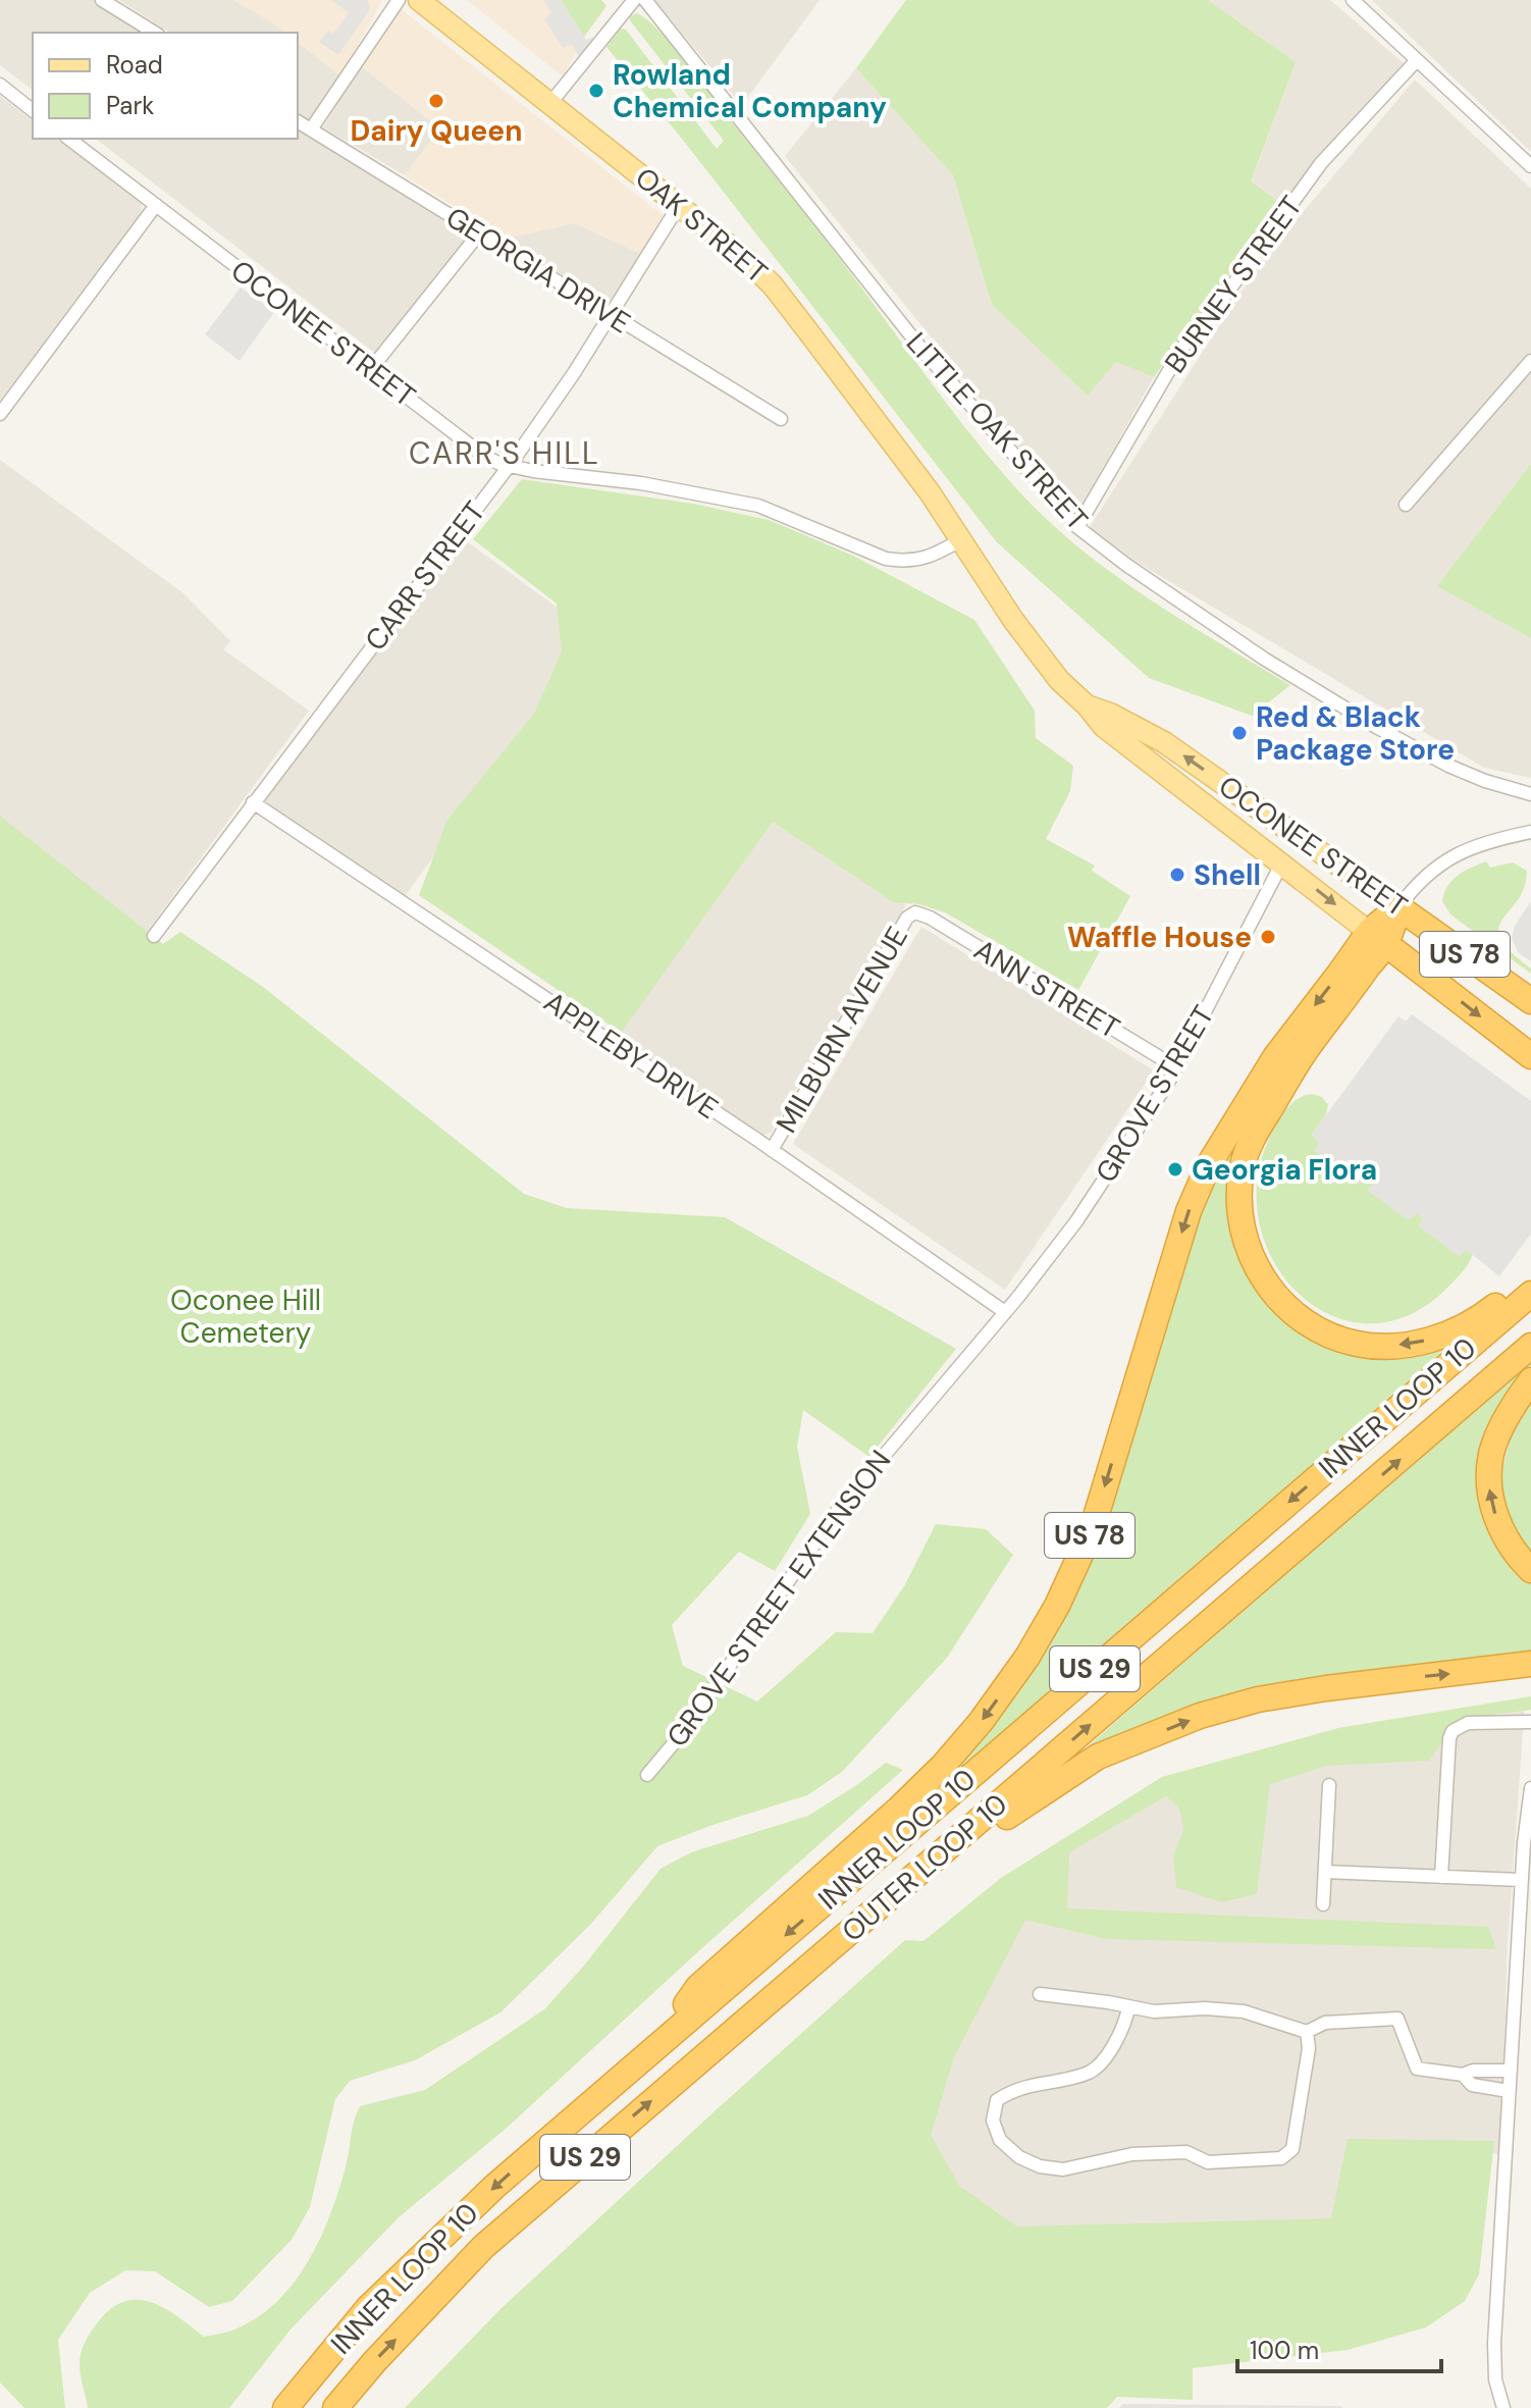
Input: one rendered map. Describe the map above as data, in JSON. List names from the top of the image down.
{
  "streets": {
    "highway": [
      "OCONEE STREET",
      "US 78",
      "INNER LOOP 10",
      "US 29",
      "OUTER LOOP 10"
    ],
    "main road": ["OAK STREET"],
    "street": [
      "GEORGIA DRIVE",
      "BURNEY STREET",
      "LITTLE OAK STREET",
      "CARR STREET",
      "ANN STREET",
      "MILBURN AVENUE",
      "APPLEBY DRIVE",
      "GROVE STREET",
      "GROVE STREET EXTENSION"
    ]
  },
  "crossings": [
    ["OAK STREET", "OCONEE STREET"],
    ["OAK STREET", "CARR STREET"],
    ["GEORGIA DRIVE", "CARR STREET"],
    ["BURNEY STREET", "LITTLE OAK STREET"],
    ["OCONEE STREET", "CARR STREET"],
    ["OCONEE STREET", "US 78"],
    ["OCONEE STREET", "GROVE STREET"],
    ["CARR STREET", "APPLEBY DRIVE"],
    ["US 78", "INNER LOOP 10"],
    ["ANN STREET", "MILBURN AVENUE"],
    ["ANN STREET", "GROVE STREET"],
    ["MILBURN AVENUE", "APPLEBY DRIVE"],
    ["APPLEBY DRIVE", "GROVE STREET"],
    ["APPLEBY DRIVE", "GROVE STREET EXTENSION"],
    ["GROVE STREET", "GROVE STREET EXTENSION"]
  ],
  "districts": ["CARR'S HILL"],
  "parks": ["Oconee Hill Cemetery"],
  "places": [
    "Rowland Chemical Company",
    "Dairy Queen",
    "Red & Black Package Store",
    "Shell",
    "Waffle House",
    "Georgia Flora"
  ],
  "legend": ["Road", "Park"],
  "scale_bar": "100 m"
}
